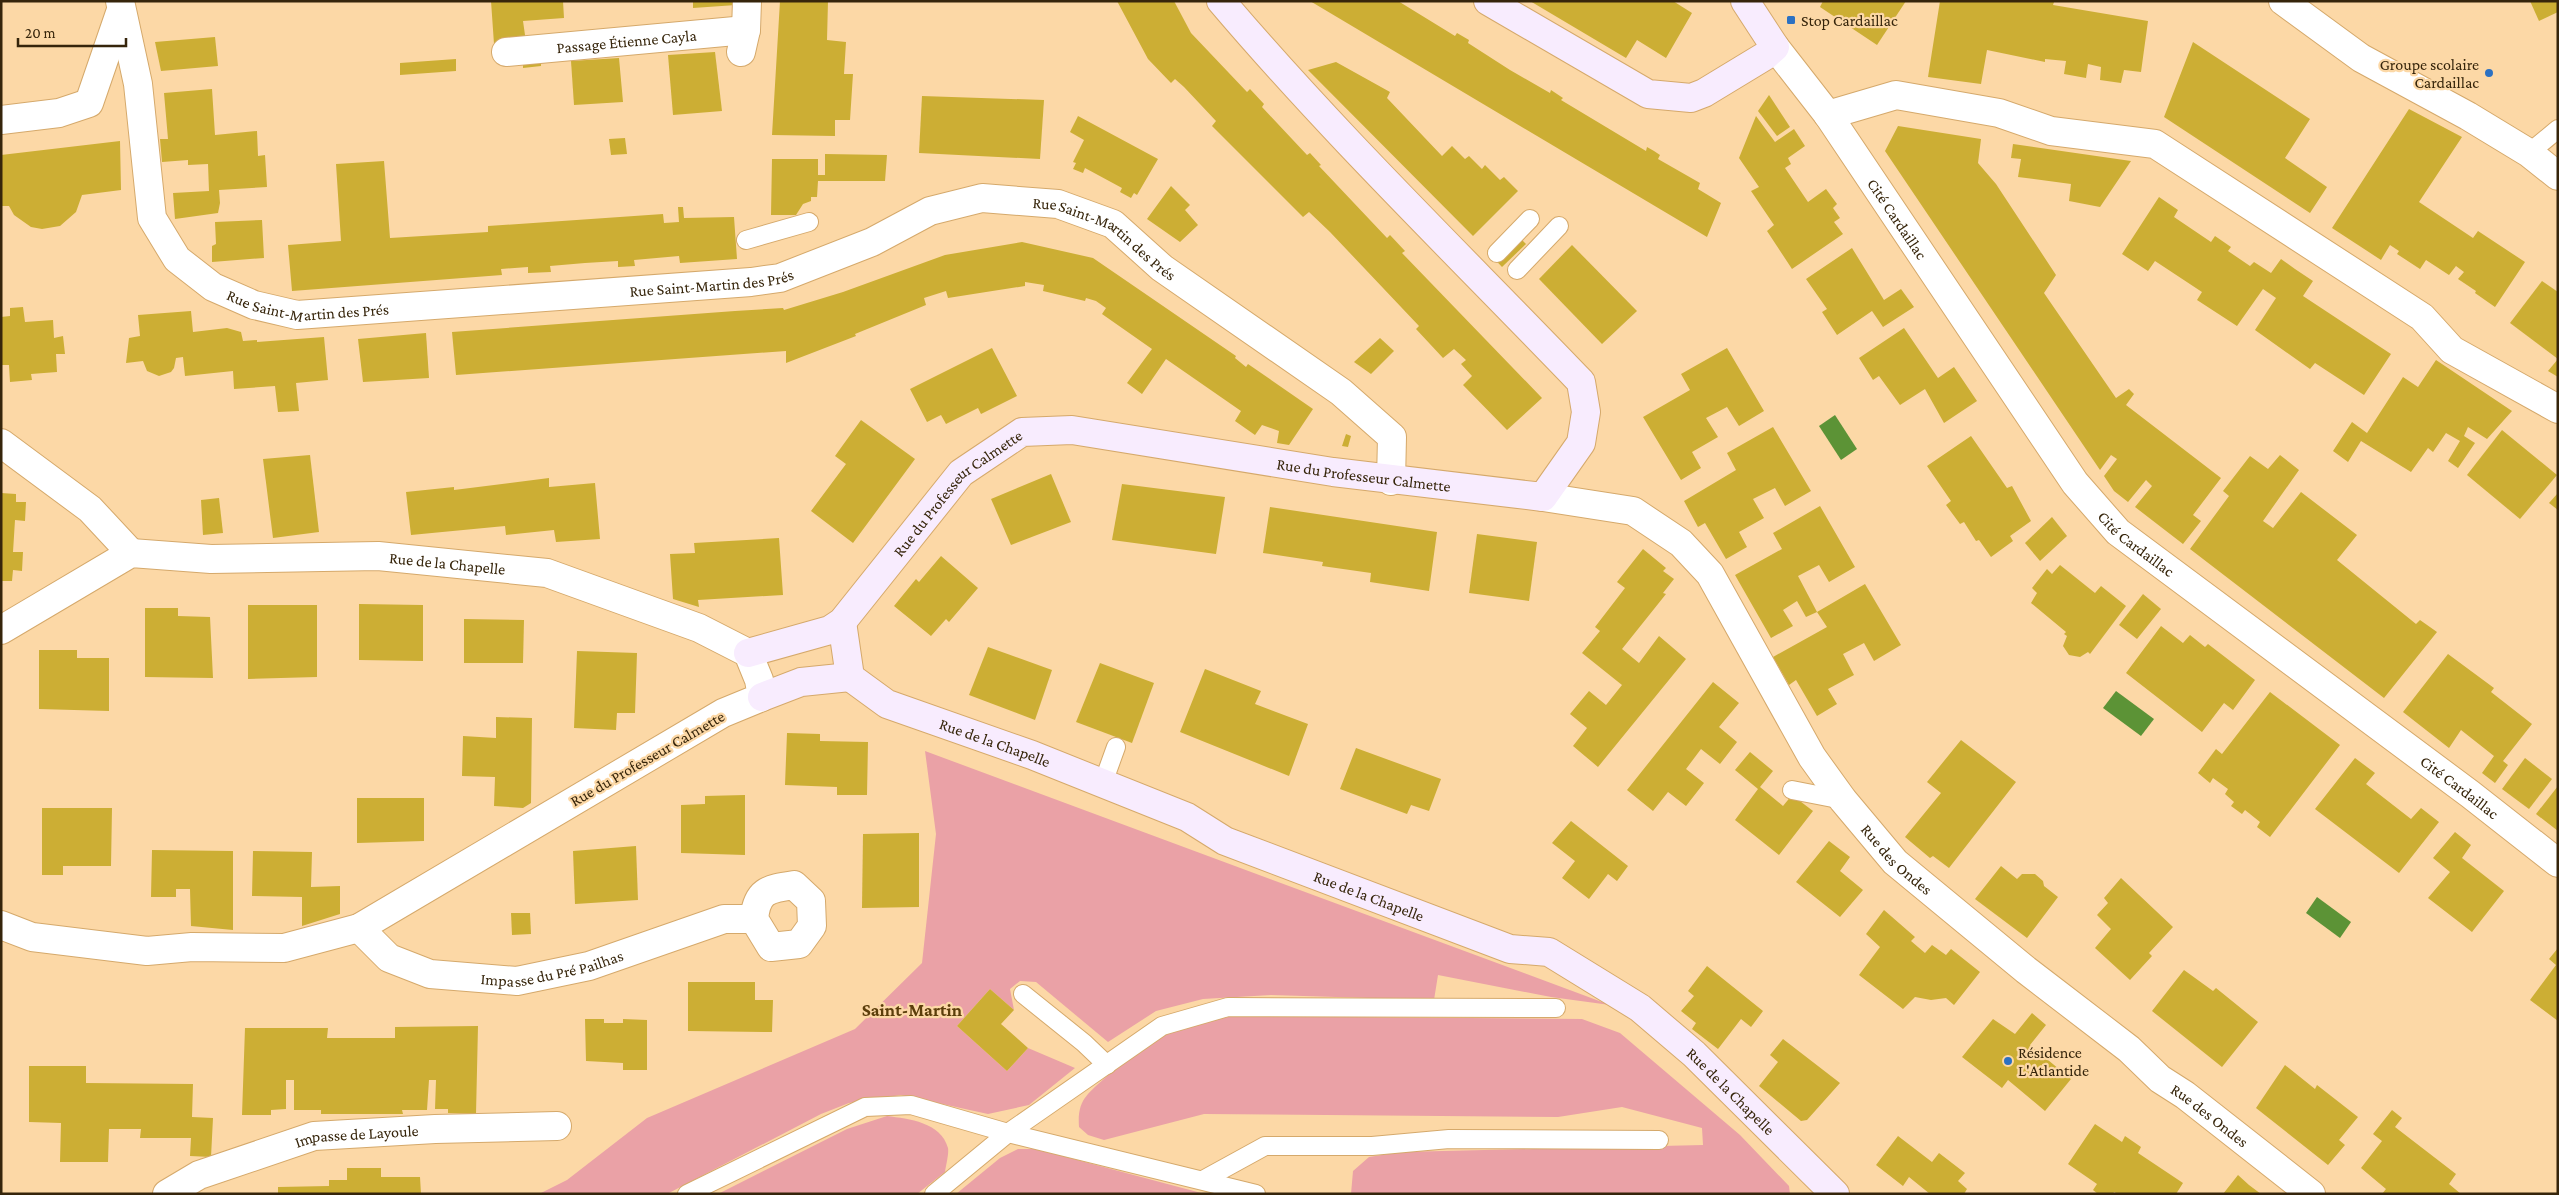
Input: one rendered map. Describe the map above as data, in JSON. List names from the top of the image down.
{
  "streets": {
    "street": [
      "Passage Étienne Cayla",
      "Cité Cardaillac",
      "Rue Saint-Martin des Prés",
      "Rue du Professeur Calmette",
      "Rue de la Chapelle",
      "Rue des Ondes",
      "Impasse du Pré Pailhas",
      "Impasse de Layoule"
    ]
  },
  "crossings": [
    ["Rue Saint-Martin des Prés", "Rue du Professeur Calmette"],
    ["Rue du Professeur Calmette", "Rue de la Chapelle"],
    ["Rue du Professeur Calmette", "Rue des Ondes"],
    ["Rue du Professeur Calmette", "Impasse du Pré Pailhas"]
  ],
  "districts": ["Saint-Martin"],
  "places": {
    "transit": ["Stop Cardaillac"],
    "other": ["Groupe scolaire Cardaillac", "Résidence L'Atlantide"]
  },
  "scale_bar": "20 m"
}
